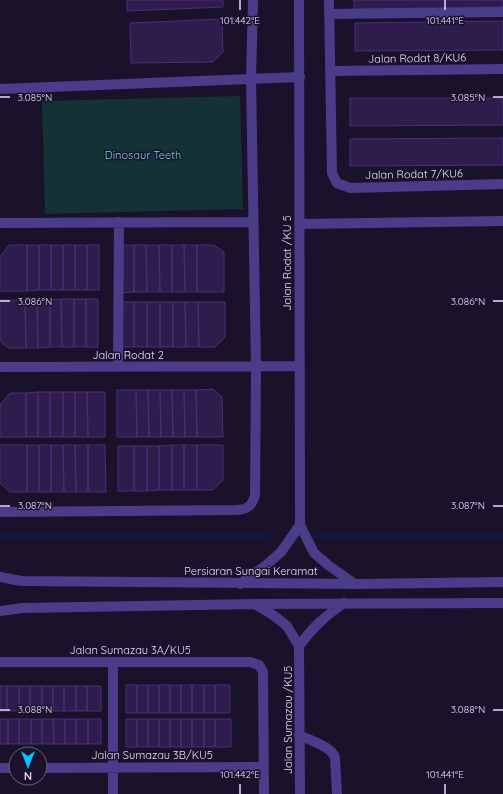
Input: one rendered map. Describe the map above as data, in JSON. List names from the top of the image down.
{
  "streets": {
    "street": [
      "Jalan Rodat 8/KU6",
      "Jalan Rodat 7/KU6",
      "Jalan Rodat /KU 5",
      "Jalan Rodat 2",
      "Persiaran Sungai Keramat",
      "Jalan Sumazau 3A/KU5",
      "Jalan Sumazau /KU5",
      "Jalan Sumazau 3B/KU5"
    ]
  },
  "crossings": [
    ["Jalan Rodat 8/KU6", "Jalan Rodat 7/KU6"],
    ["Jalan Rodat /KU 5", "Jalan Rodat 2"],
    ["Jalan Sumazau 3A/KU5", "Jalan Sumazau 3B/KU5"]
  ],
  "parks": ["Dinosaur Teeth"],
  "north": "bottom",
  "coordinates": [
    "101.442°E",
    "101.441°E",
    "3.085°N",
    "3.086°N",
    "3.087°N",
    "3.088°N"
  ]
}
